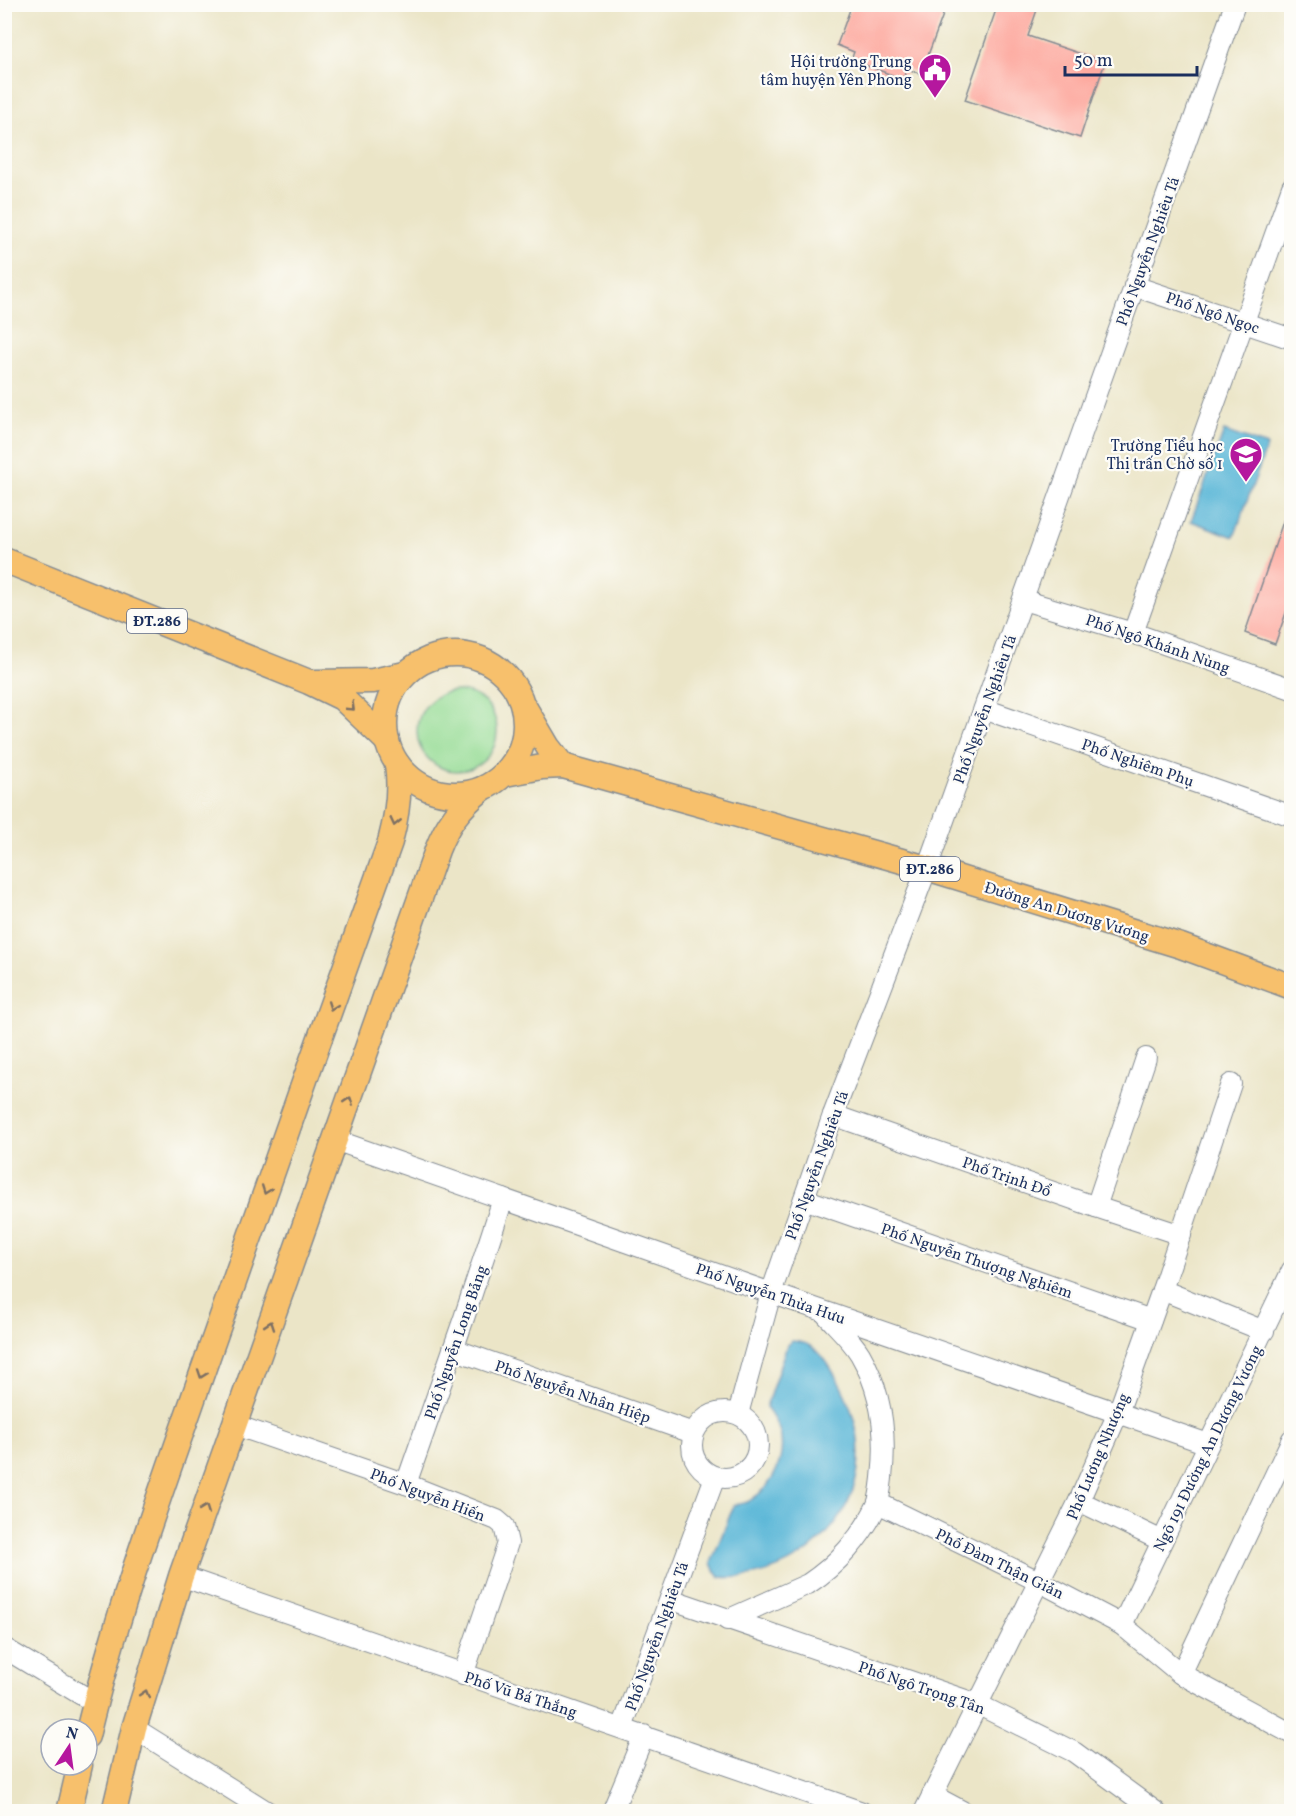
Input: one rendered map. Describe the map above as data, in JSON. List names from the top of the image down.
{
  "streets": {
    "main road": ["ĐT.286", "Đường An Dương Vương"],
    "street": [
      "Phố Nguyễn Nghiêu Tá",
      "Phố Ngô Ngọc",
      "Phố Ngô Khánh Nùng",
      "Phố Nghiêm Phụ",
      "Phố Trịnh Đổ",
      "Phố Nguyễn Thượng Nghiêm",
      "Phố Nguyễn Thừa Hưu",
      "Phố Nguyễn Long Bảng",
      "Phố Nguyễn Nhân Hiệp",
      "Ngõ 191 Đường An Dương Vương",
      "Phố Lương Nhượng",
      "Phố Nguyễn Hiến",
      "Phố Đàm Thận Giản",
      "Phố Ngô Trọng Tân",
      "Phố Vũ Bá Thắng"
    ]
  },
  "crossings": [
    ["Phố Nguyễn Nghiêu Tá", "Phố Ngô Ngọc"],
    ["Phố Nguyễn Nghiêu Tá", "Phố Ngô Khánh Nùng"],
    ["Phố Nguyễn Nghiêu Tá", "Phố Nghiêm Phụ"],
    ["Phố Nguyễn Nghiêu Tá", "Đường An Dương Vương"],
    ["Phố Nguyễn Nghiêu Tá", "Phố Trịnh Đổ"],
    ["Phố Nguyễn Nghiêu Tá", "Phố Nguyễn Thượng Nghiêm"],
    ["Phố Nguyễn Nghiêu Tá", "Phố Nguyễn Thừa Hưu"],
    ["Phố Nguyễn Nghiêu Tá", "Phố Nguyễn Nhân Hiệp"],
    ["Phố Nguyễn Nghiêu Tá", "Phố Ngô Trọng Tân"],
    ["Phố Nguyễn Nghiêu Tá", "Phố Vũ Bá Thắng"],
    ["ĐT.286", "Đường An Dương Vương"],
    ["Phố Trịnh Đổ", "Phố Lương Nhượng"],
    ["Phố Nguyễn Thượng Nghiêm", "Phố Lương Nhượng"],
    ["Phố Nguyễn Thừa Hưu", "Phố Nguyễn Long Bảng"],
    ["Phố Nguyễn Thừa Hưu", "Ngõ 191 Đường An Dương Vương"],
    ["Phố Nguyễn Thừa Hưu", "Phố Lương Nhượng"],
    ["Phố Nguyễn Long Bảng", "Phố Nguyễn Nhân Hiệp"],
    ["Phố Nguyễn Long Bảng", "Phố Nguyễn Hiến"],
    ["Ngõ 191 Đường An Dương Vương", "Phố Đàm Thận Giản"],
    ["Phố Lương Nhượng", "Phố Đàm Thận Giản"],
    ["Phố Lương Nhượng", "Phố Ngô Trọng Tân"],
    ["Phố Nguyễn Hiến", "Phố Vũ Bá Thắng"]
  ],
  "places": {
    "public building": ["Hội trường Trung tâm huyện Yên Phong"],
    "school or university": ["Trường Tiểu học Thị trấn Chờ số 1"]
  },
  "scale_bar": "50 m",
  "north": "top"
}
